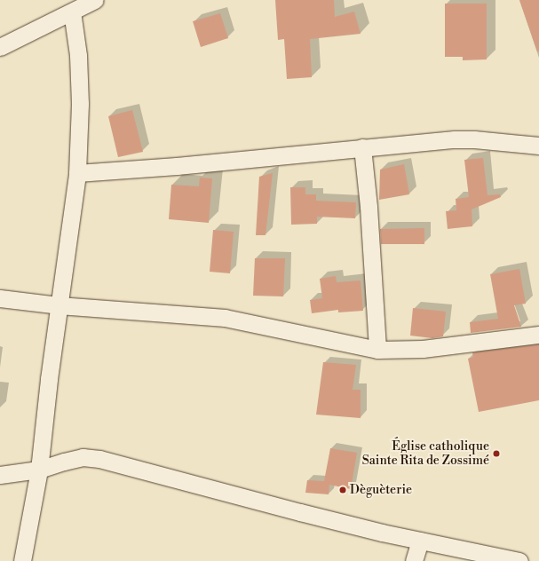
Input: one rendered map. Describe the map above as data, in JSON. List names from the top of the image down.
{
  "places": ["Église catholique Sainte Rita de Zossimé", "Dèguèterie"]
}
